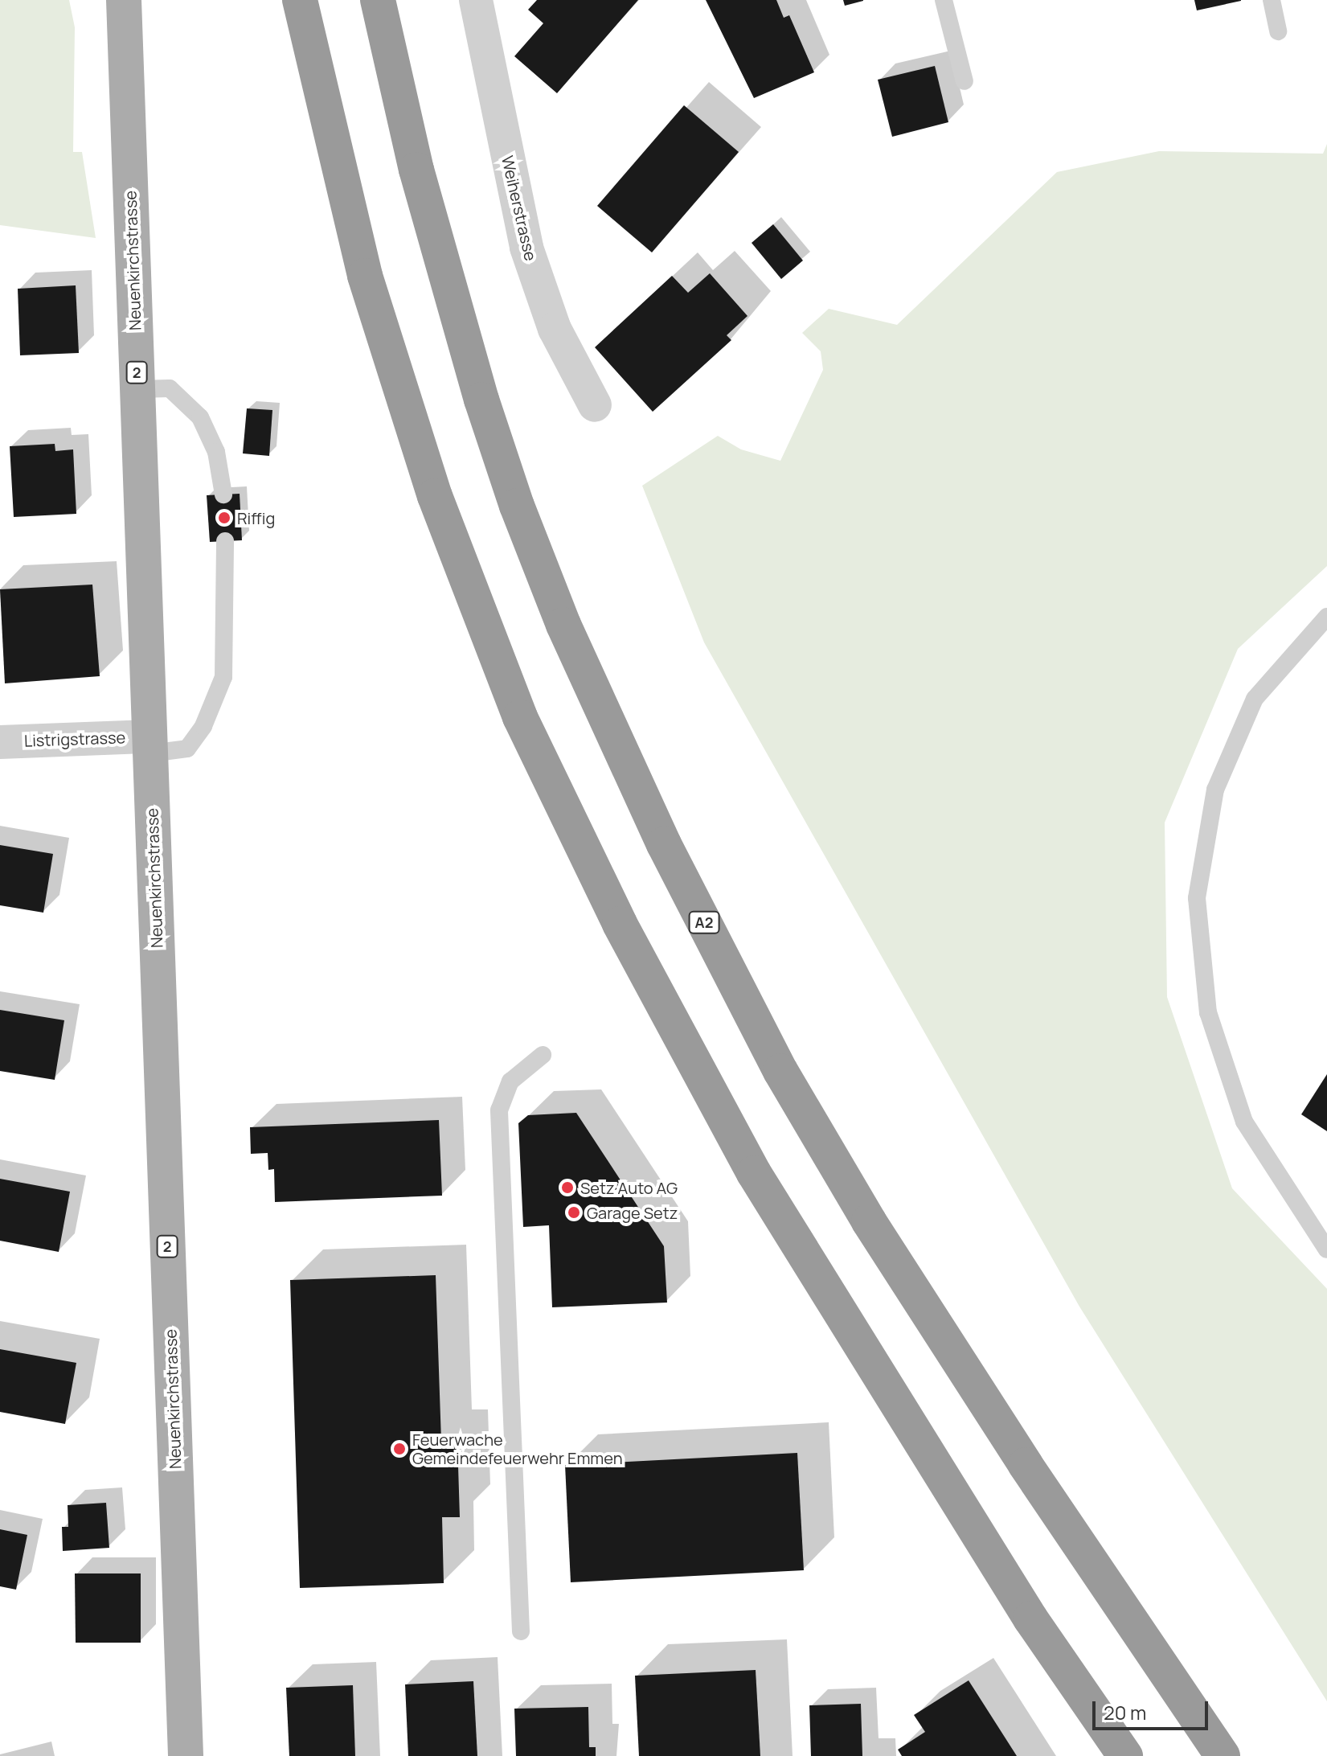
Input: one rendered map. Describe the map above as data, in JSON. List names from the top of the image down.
{
  "streets": {
    "highway": ["A2"],
    "main road": ["Neuenkirchstrasse", "2"],
    "street": ["Weiherstrasse", "Listrigstrasse"]
  },
  "crossings": [
    ["Neuenkirchstrasse", "Listrigstrasse"]
  ],
  "places": [
    "Riffig",
    "Setz Auto AG",
    "Garage Setz",
    "Feuerwache Gemeindefeuerwehr Emmen"
  ],
  "scale_bar": "20 m"
}
